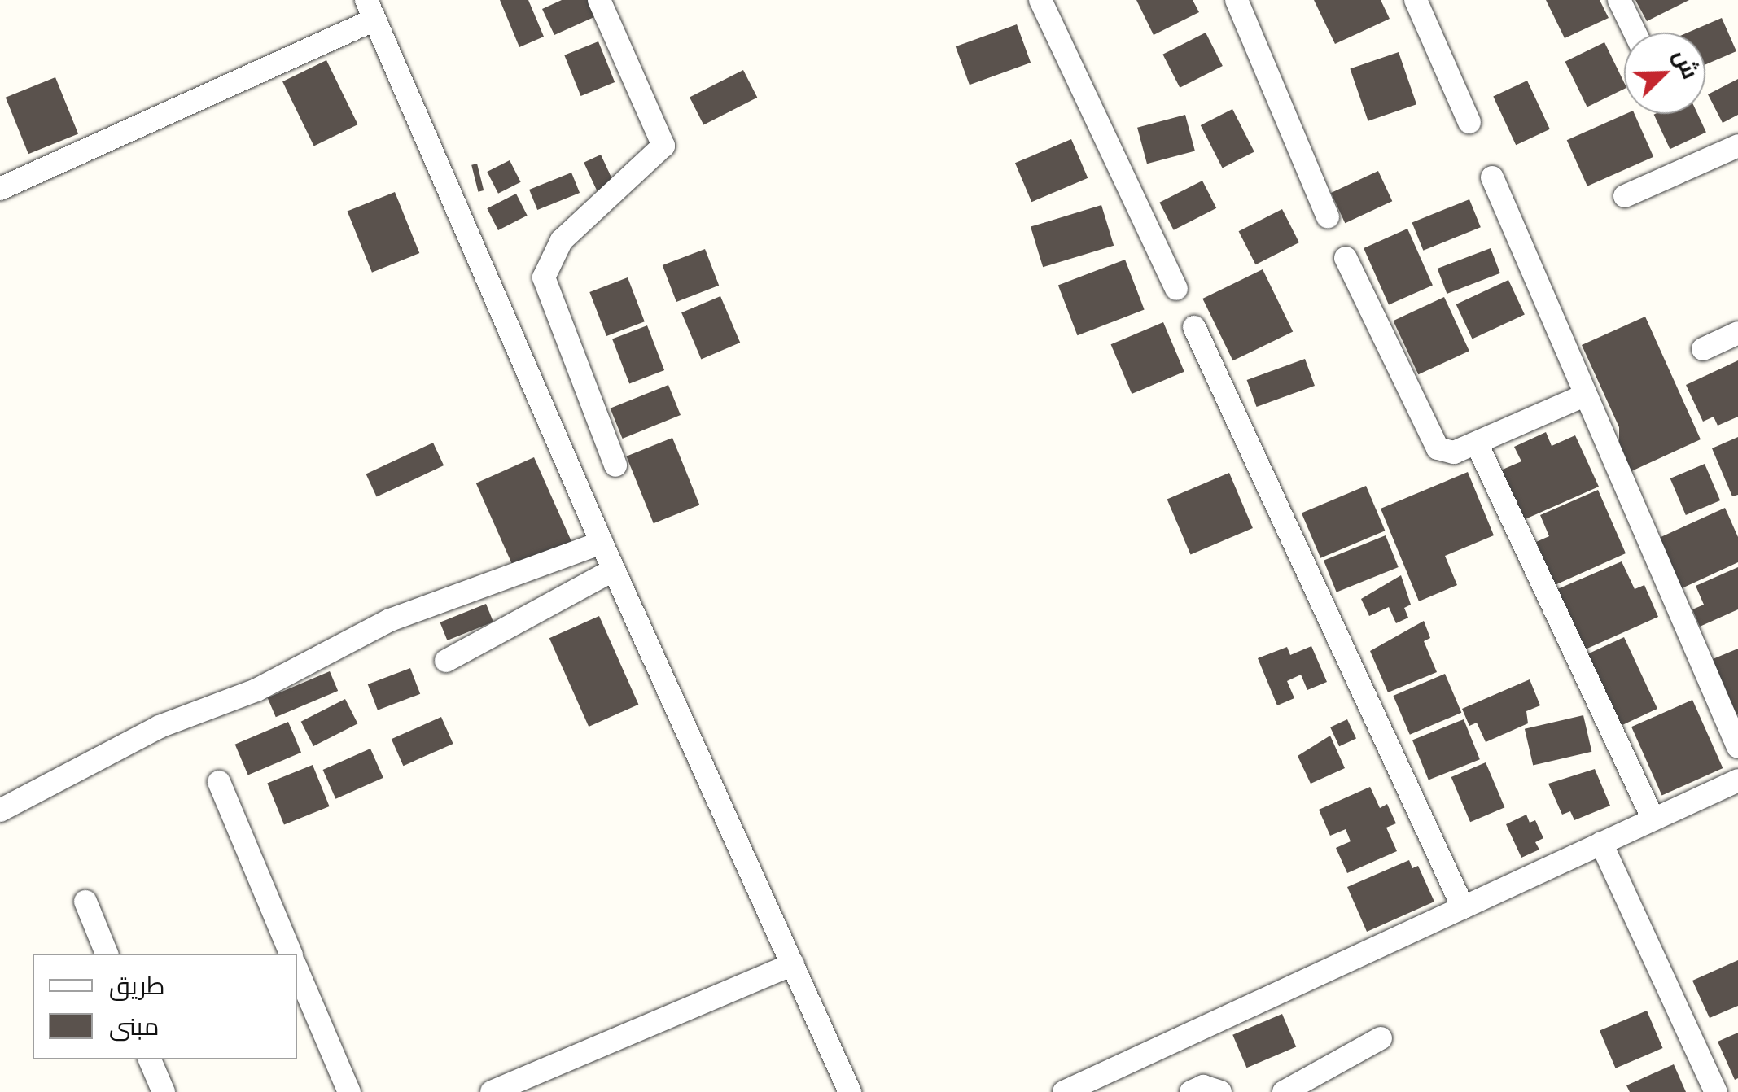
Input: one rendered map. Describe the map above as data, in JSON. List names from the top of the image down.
{
  "legend": ["طريق", "مبنى"],
  "north": "top right"
}
